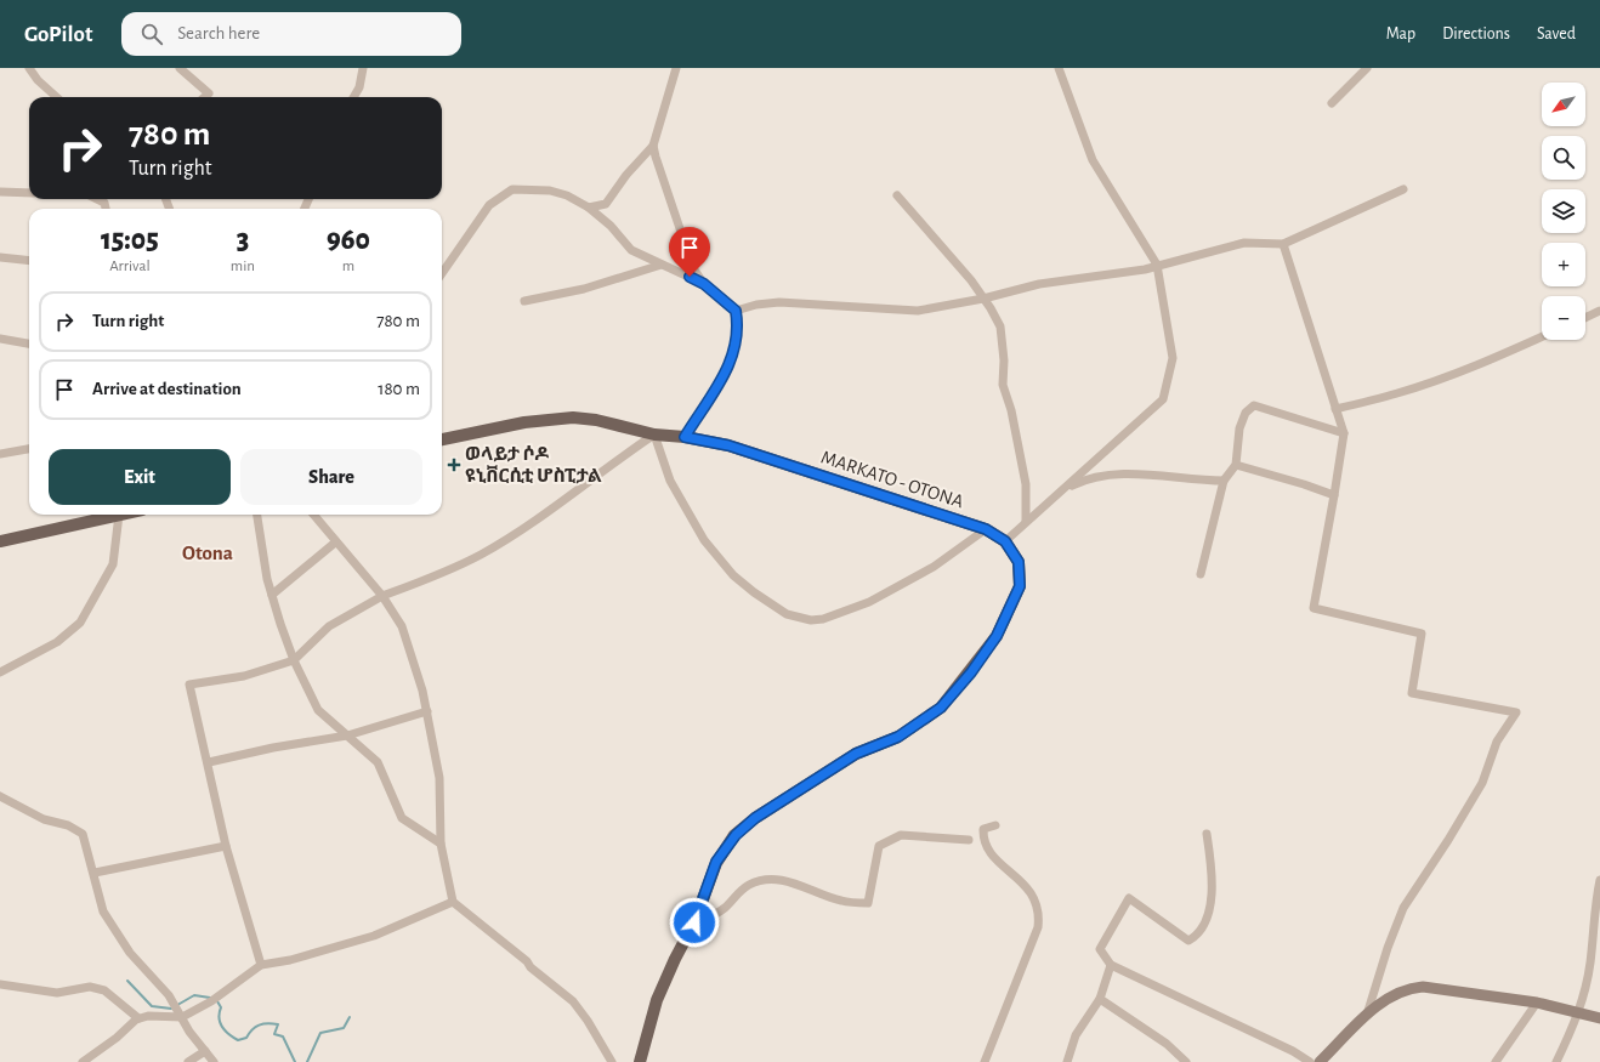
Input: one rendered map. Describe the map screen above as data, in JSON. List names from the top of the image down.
{
  "streets": {
    "main road": ["MARKATO - OTONA"]
  },
  "districts": ["Otona"],
  "places": {
    "health": ["ወላይታ ሶዶ ዩኒቨርሲቲ ሆስፒታል"]
  },
  "north": "bottom left",
  "page": {
    "header": "GoPilot",
    "search": "Search here",
    "nav": ["Map", "Directions", "Saved"],
    "map_buttons": ["+", "−"],
    "turn": ["780 m", "Turn right"],
    "eta": [
      "15:05",
      "Arrival",
      "3",
      "min",
      "960",
      "m"
    ],
    "list": [
      {
        "name": "Turn right",
        "value": "780 m"
      },
      {
        "name": "Arrive at destination",
        "value": "180 m"
      }
    ],
    "buttons": ["Exit", "Share"]
  }
}
